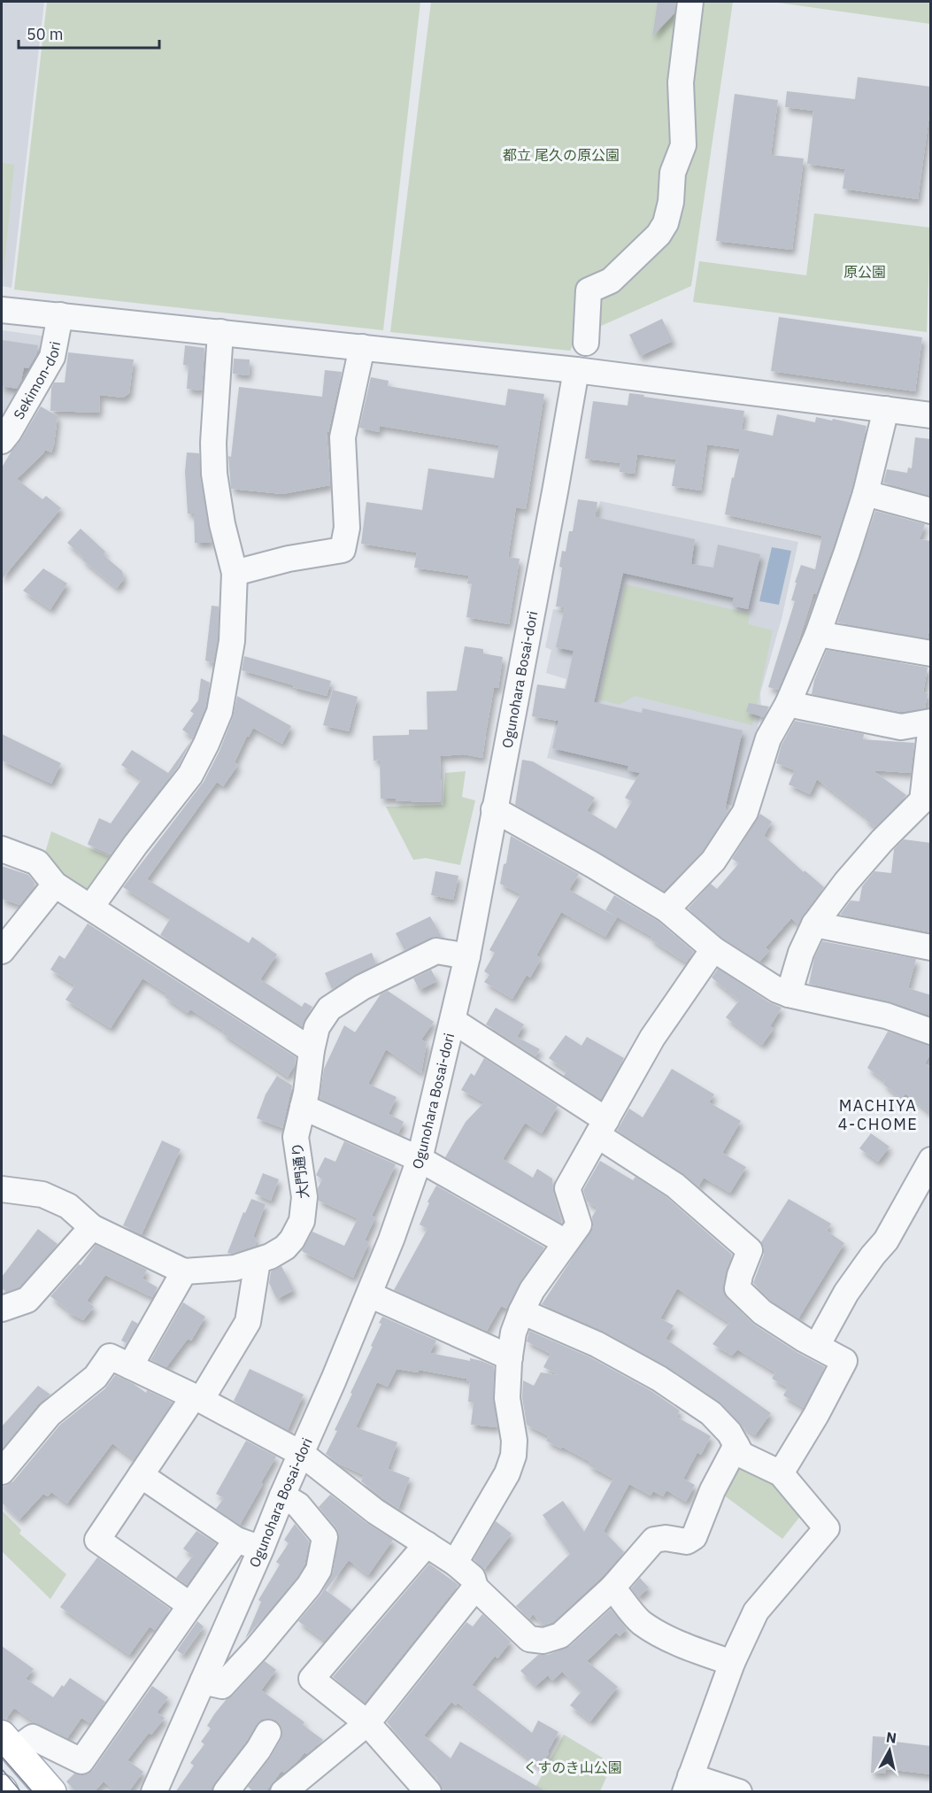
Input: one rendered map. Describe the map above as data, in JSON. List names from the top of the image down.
{
  "streets": {
    "street": ["Sekimon-dori", "Ogunohara Bosai-dori", "大門通り"]
  },
  "crossings": [
    ["Ogunohara Bosai-dori", "大門通り"]
  ],
  "districts": ["MACHIYA 4-CHOME"],
  "parks": ["都立 尾久の原公園", "原公園", "くすのき山公園"],
  "scale_bar": "50 m",
  "north": "top"
}
